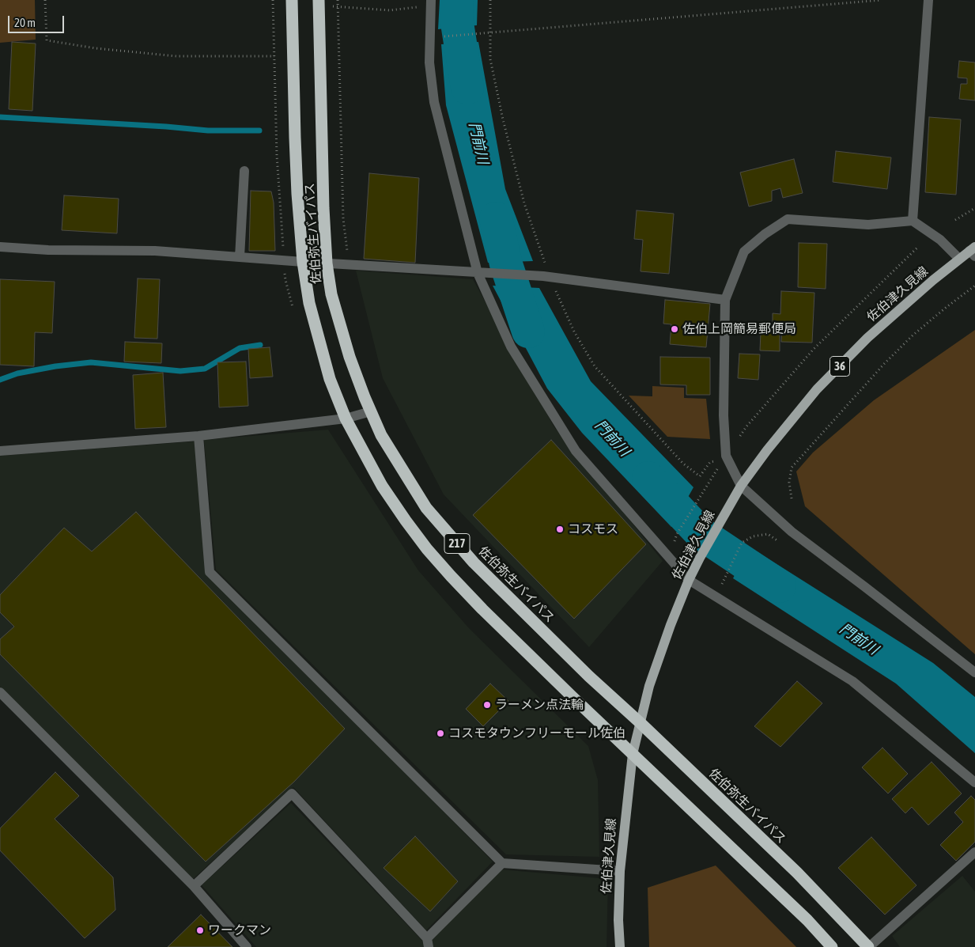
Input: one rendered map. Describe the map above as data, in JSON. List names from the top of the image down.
{
  "streets": {
    "highway": ["佐伯弥生バイパス", "217"],
    "main road": ["佐伯津久見線", "36"]
  },
  "crossings": [
    ["佐伯弥生バイパス", "佐伯津久見線"]
  ],
  "water": ["門前川"],
  "places": [
    "佐伯上岡簡易郵便局",
    "コスモス",
    "ラーメン点法輪",
    "コスモタウンフリーモール佐伯",
    "ワークマン"
  ],
  "scale_bar": "20 m"
}
